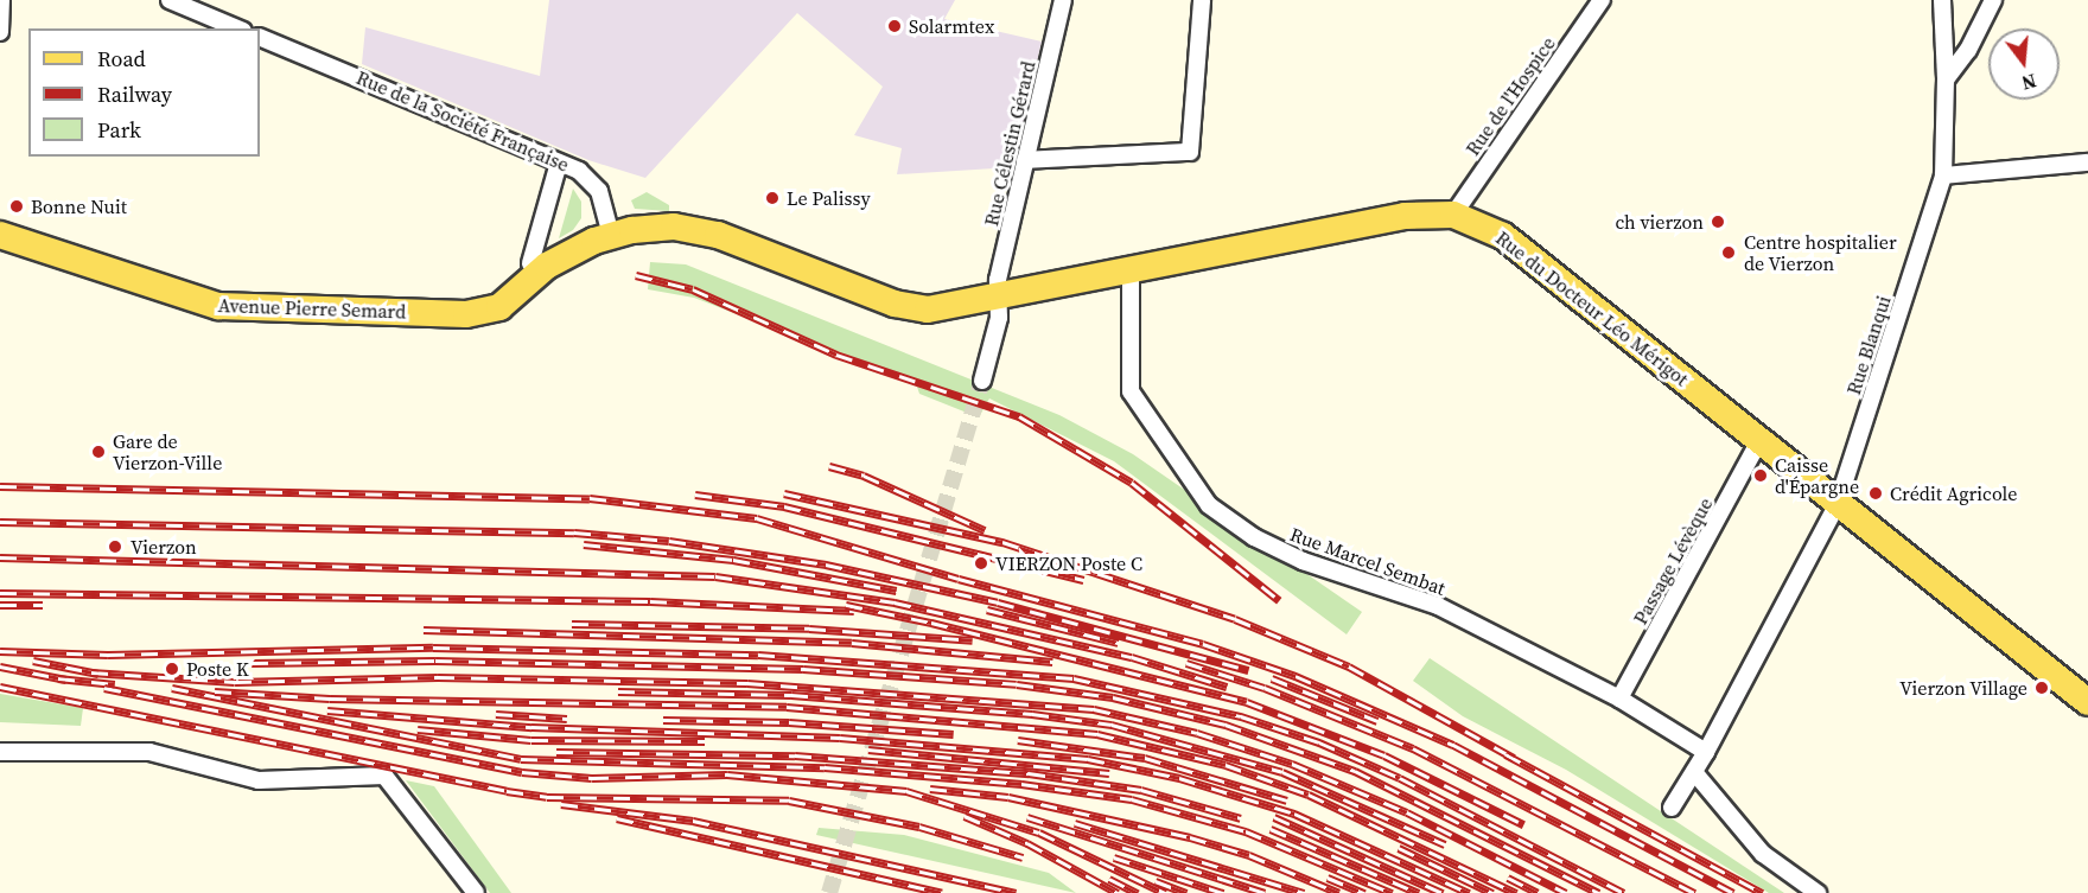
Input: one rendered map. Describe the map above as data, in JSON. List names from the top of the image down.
{
  "streets": {
    "main road": ["Avenue Pierre Semard", "Rue du Docteur Léo Mérigot"],
    "street": [
      "Rue de l'Hospice",
      "Rue de la Société Française",
      "Rue Célestin Gérard",
      "Rue Blanqui",
      "Rue Marcel Sembat",
      "Passage Lévèque"
    ]
  },
  "crossings": [
    ["Rue de l'Hospice", "Rue du Docteur Léo Mérigot"],
    ["Rue de la Société Française", "Avenue Pierre Semard"],
    ["Rue Célestin Gérard", "Rue du Docteur Léo Mérigot"],
    ["Rue du Docteur Léo Mérigot", "Rue Blanqui"],
    ["Rue du Docteur Léo Mérigot", "Rue Marcel Sembat"],
    ["Rue du Docteur Léo Mérigot", "Passage Lévèque"],
    ["Rue Marcel Sembat", "Passage Lévèque"]
  ],
  "places": [
    "Solarmtex",
    "Le Palissy",
    "Bonne Nuit",
    "ch vierzon",
    "Centre hospitalier de Vierzon",
    "Gare de Vierzon-Ville",
    "Caisse d'Épargne",
    "Crédit Agricole",
    "Vierzon",
    "VIERZON Poste C",
    "Poste K",
    "Vierzon Village"
  ],
  "legend": ["Road", "Railway", "Park"],
  "north": "bottom"
}
